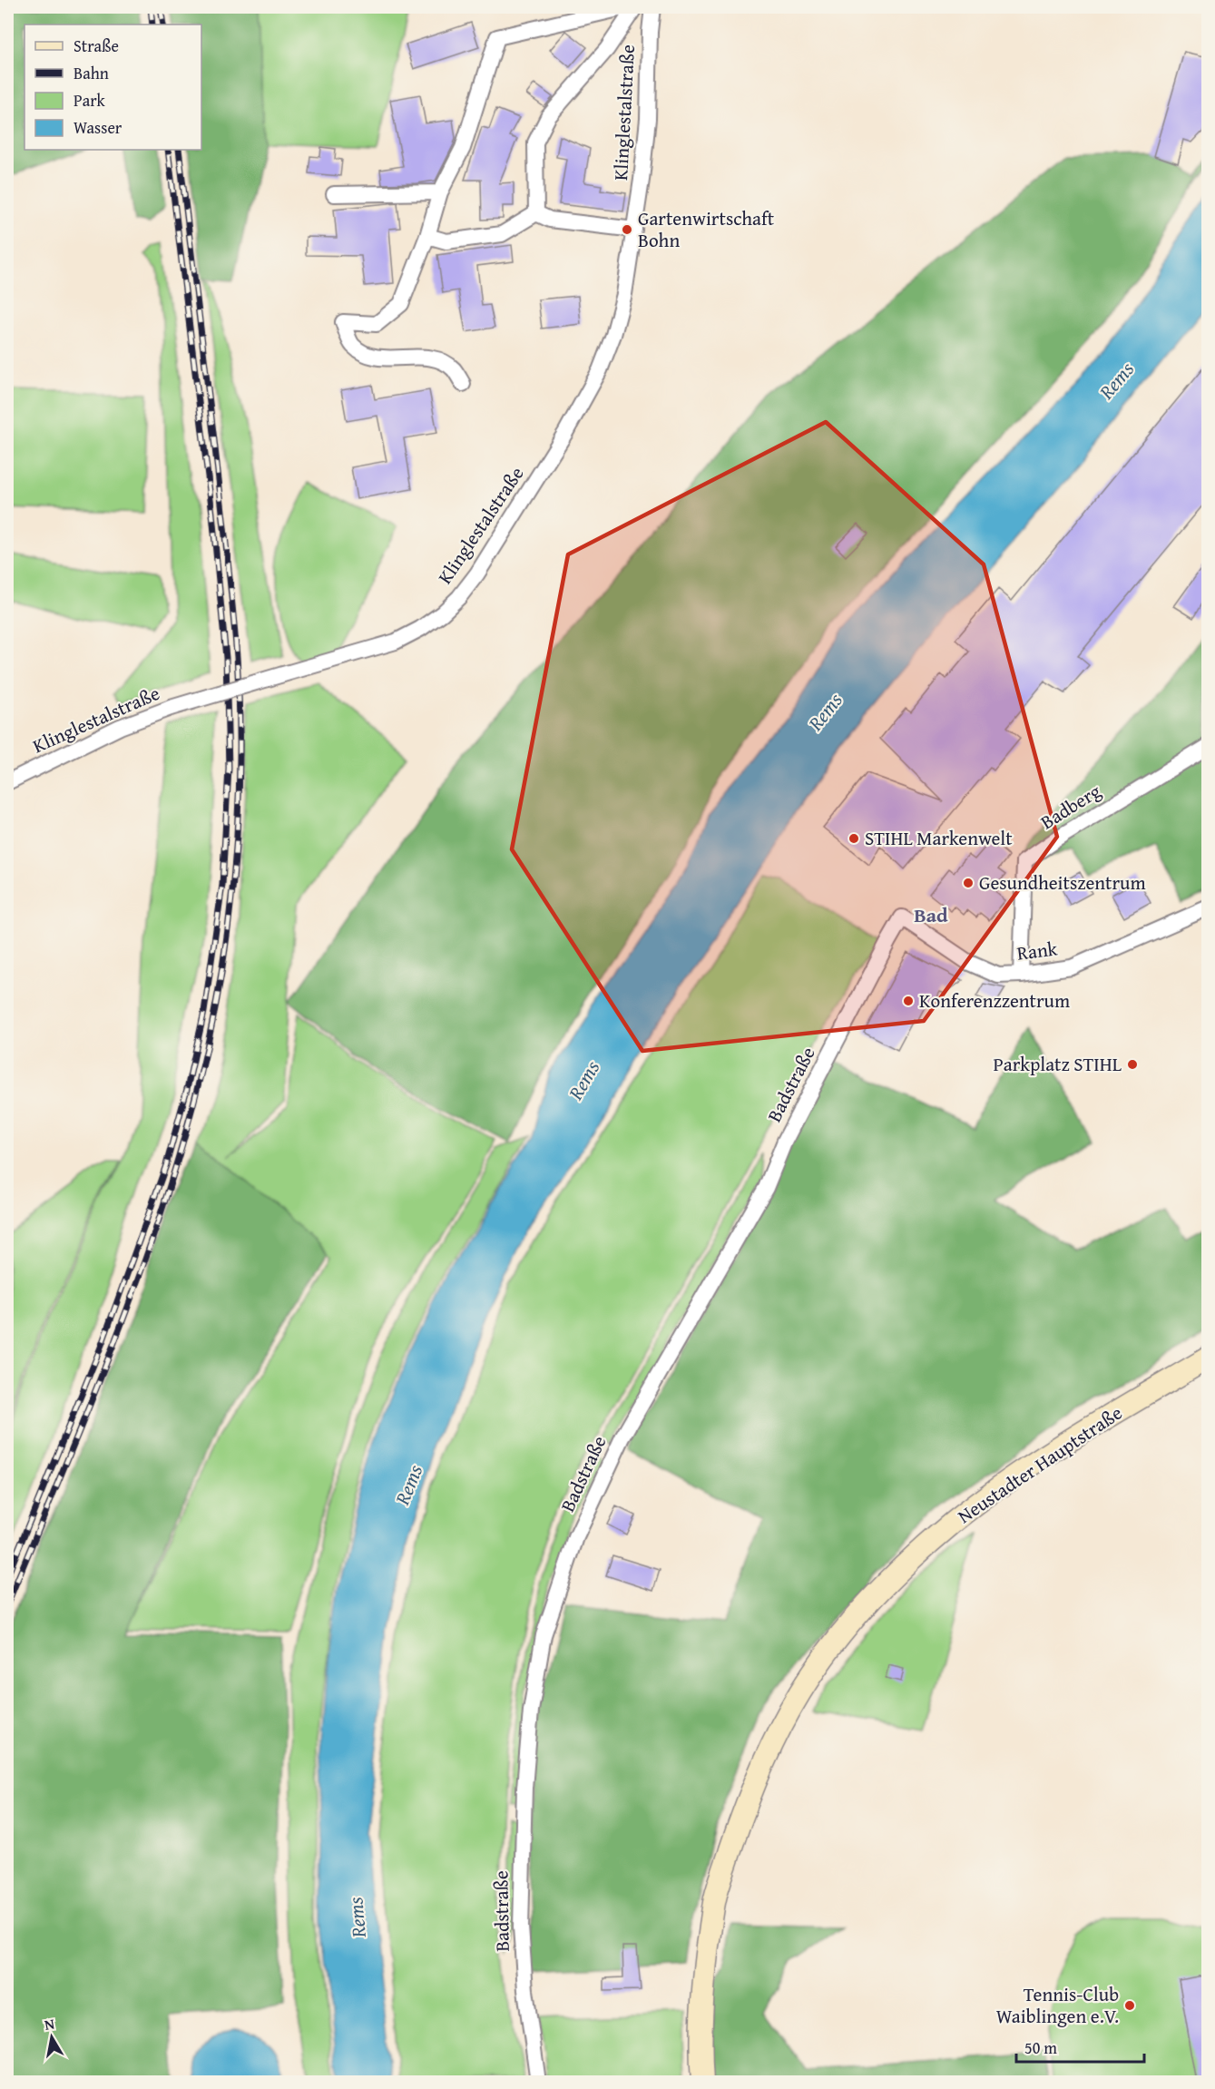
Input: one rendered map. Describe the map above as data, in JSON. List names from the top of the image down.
{
  "streets": {
    "street": [
      "Klinglestalstraße",
      "Badberg",
      "Rank",
      "Badstraße",
      "Neustadter Hauptstraße"
    ]
  },
  "crossings": [
    ["Badberg", "Rank"],
    ["Rank", "Badstraße"]
  ],
  "districts": ["Bad"],
  "water": ["Rems"],
  "places": [
    "Gartenwirtschaft Bohn",
    "STIHL Markenwelt",
    "Gesundheitszentrum",
    "Konferenzzentrum",
    "Parkplatz STIHL",
    "Tennis-Club Waiblingen e.V."
  ],
  "legend": [
    "Straße",
    "Bahn",
    "Park",
    "Wasser"
  ],
  "scale_bar": "50 m",
  "north": "top"
}
